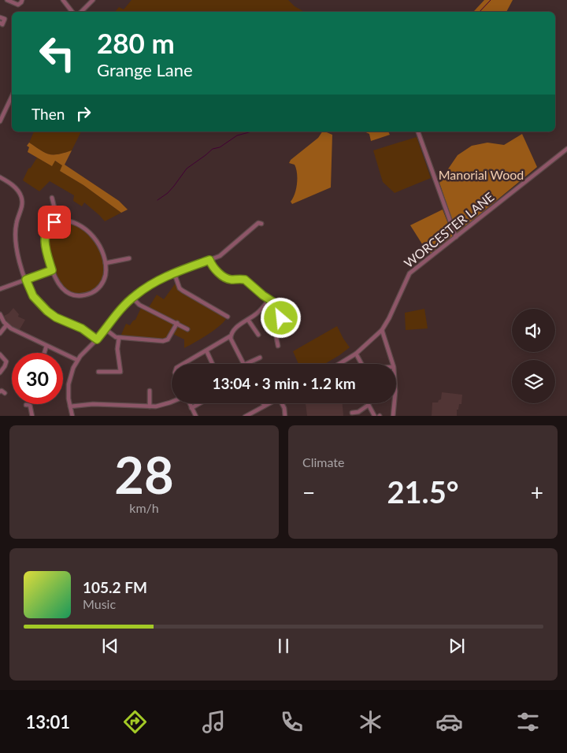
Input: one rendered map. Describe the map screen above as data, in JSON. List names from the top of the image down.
{
  "streets": {
    "street": ["WORCESTER LANE"]
  },
  "parks": ["Manorial Wood"],
  "page": {
    "turn": ["280 m", "Grange Lane"],
    "then": "Then",
    "limit": "30",
    "trip": "13:04 · 3 min · 1.2 km",
    "tile": [
      ["28", "km/h"],
      "Climate"
    ],
    "heat": ["−", "21.5°", "+"],
    "song": ["105.2 FM", "Music"],
    "tabs": "13:01"
  }
}
